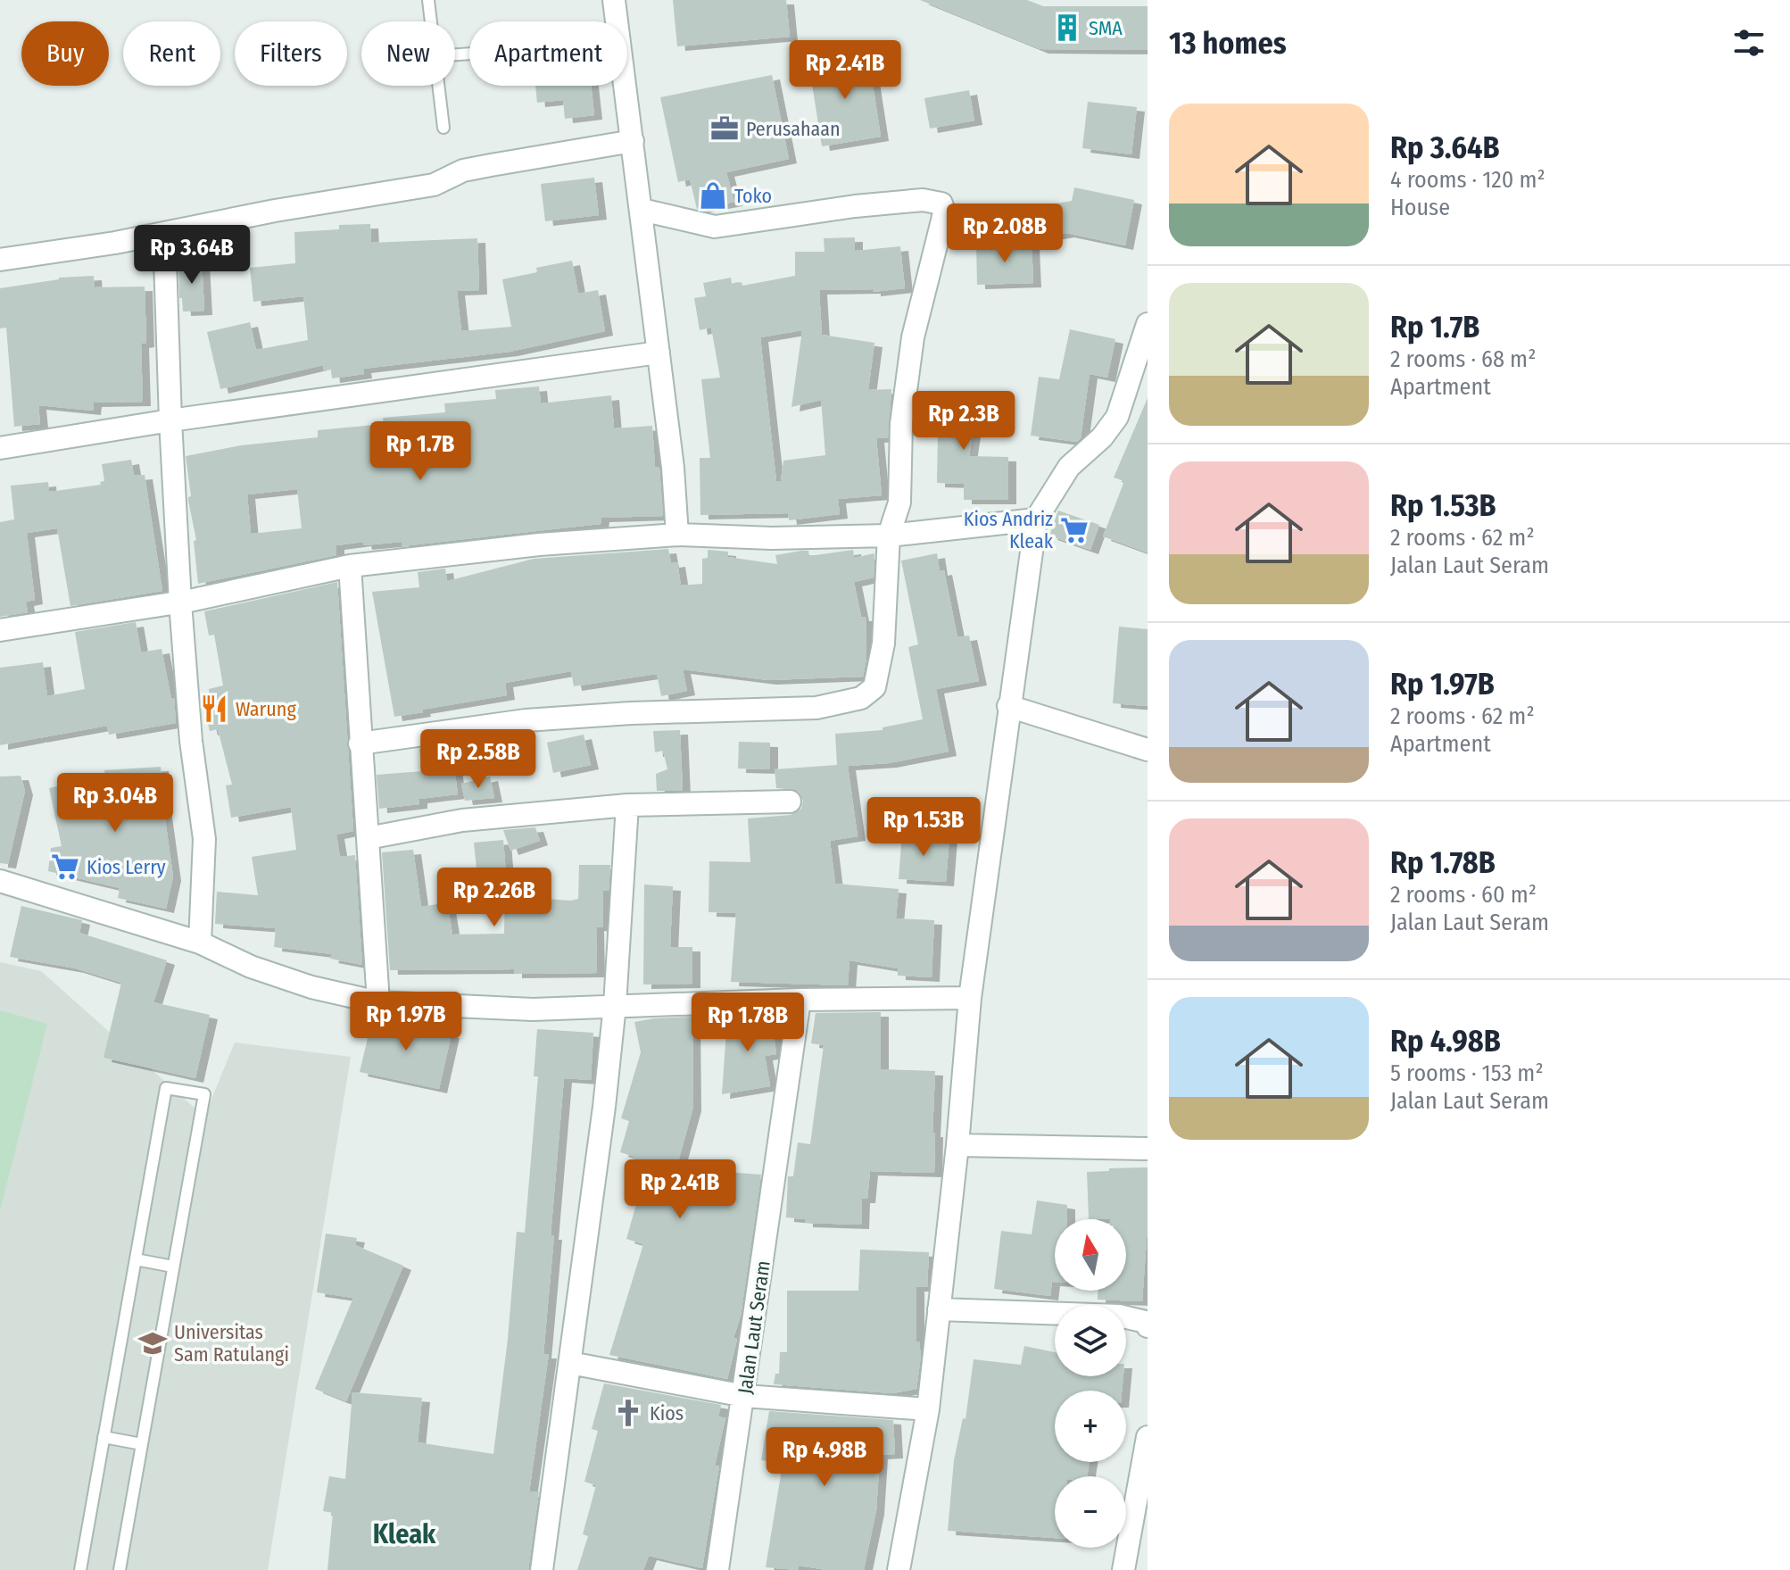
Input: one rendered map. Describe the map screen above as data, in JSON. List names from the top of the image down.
{
  "streets": {
    "street": ["Jalan Laut Seram"]
  },
  "districts": ["Kleak"],
  "places": {
    "building": ["SMA"],
    "office": ["Perusahaan"],
    "shop": ["Toko"],
    "supermarket": ["Kios Andriz Kleak", "Kios Lerry"],
    "restaurant": ["Warung"],
    "school or university": ["Universitas Sam Ratulangi"],
    "church": ["Kios"]
  },
  "north": "top",
  "page": {
    "heading": "13 homes",
    "chip": [
      "Buy",
      "Rent",
      "Filters",
      "New",
      "Apartment"
    ],
    "price": [
      "Rp 2.41B",
      "Rp 2.08B",
      "Rp 3.64B",
      "Rp 2.3B",
      "Rp 1.7B",
      "Rp 2.58B",
      "Rp 3.04B",
      "Rp 1.53B",
      "Rp 2.26B",
      "Rp 1.97B",
      "Rp 1.78B",
      "Rp 2.41B",
      "Rp 4.98B"
    ],
    "list": [
      {
        "name": "Rp 3.64B",
        "note": "4 rooms · 120 m² · House"
      },
      {
        "name": "Rp 1.7B",
        "note": "2 rooms · 68 m² · Apartment"
      },
      {
        "name": "Rp 1.53B",
        "note": "2 rooms · 62 m² · Jalan Laut Seram"
      },
      {
        "name": "Rp 1.97B",
        "note": "2 rooms · 62 m² · Apartment"
      },
      {
        "name": "Rp 1.78B",
        "note": "2 rooms · 60 m² · Jalan Laut Seram"
      },
      {
        "name": "Rp 4.98B",
        "note": "5 rooms · 153 m² · Jalan Laut Seram"
      }
    ],
    "map_buttons": ["+", "−"]
  }
}
